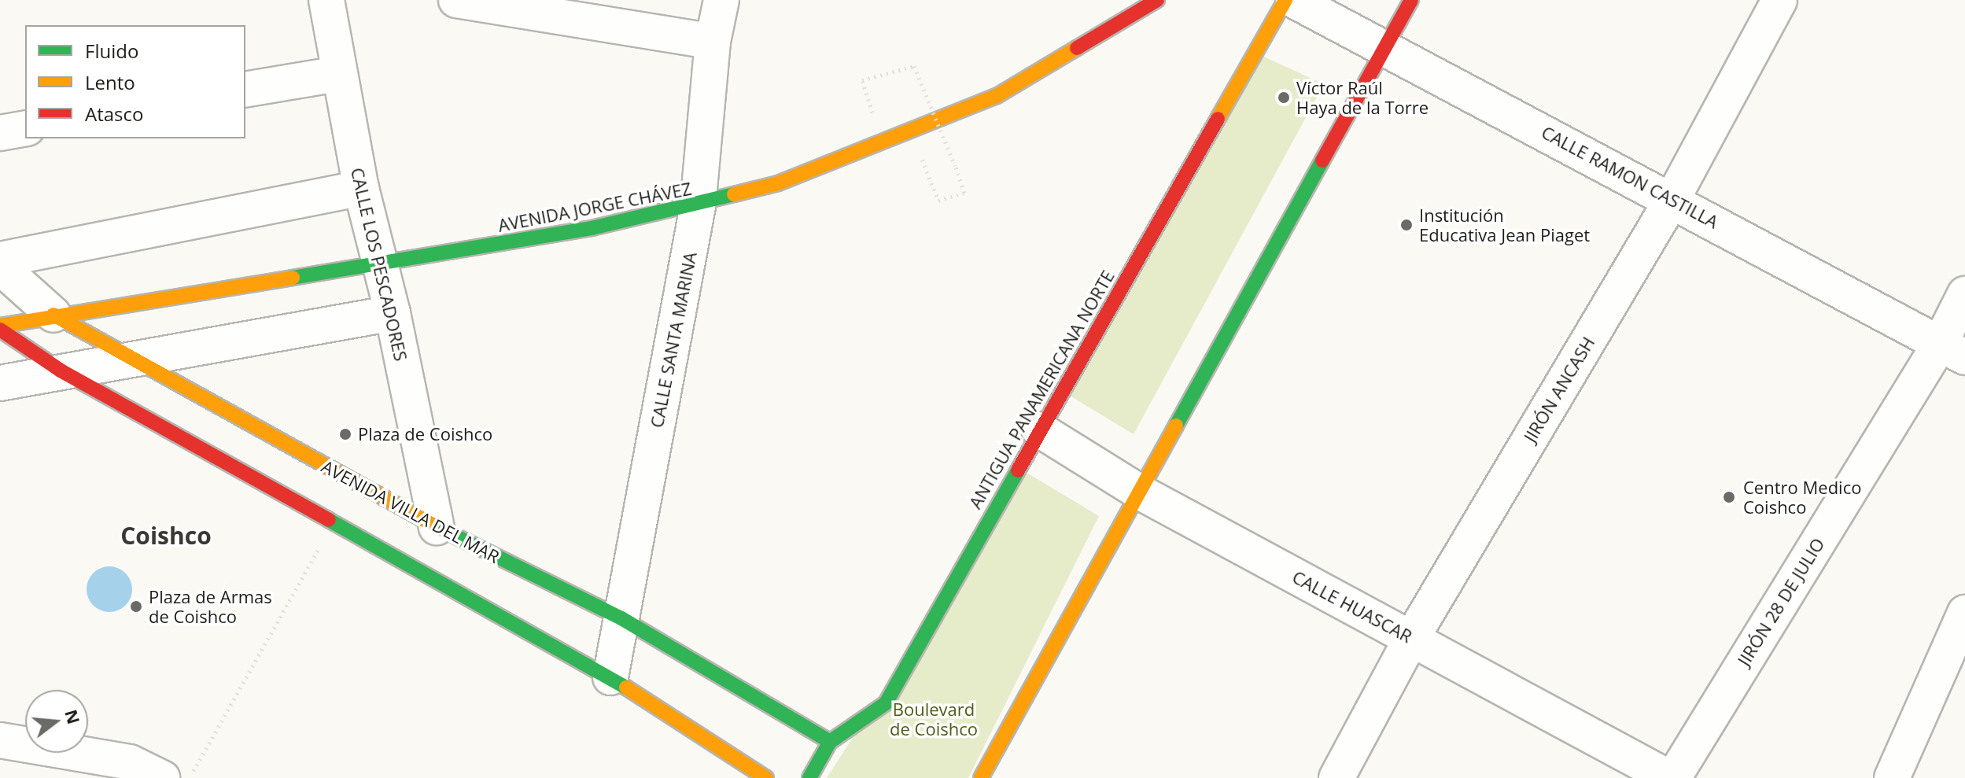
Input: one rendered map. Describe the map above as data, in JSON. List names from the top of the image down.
{
  "streets": {
    "main road": ["AVENIDA JORGE CHÁVEZ", "ANTIGUA PANAMERICANA NORTE", "AVENIDA VILLA DEL MAR"],
    "street": [
      "CALLE RAMON CASTILLA",
      "CALLE LOS PESCADORES",
      "CALLE SANTA MARINA",
      "JIRÓN ANCASH",
      "JIRÓN 28 DE JULIO",
      "CALLE HUASCAR"
    ]
  },
  "crossings": [
    ["CALLE RAMON CASTILLA", "JIRÓN ANCASH"],
    ["CALLE RAMON CASTILLA", "JIRÓN 28 DE JULIO"],
    ["AVENIDA JORGE CHÁVEZ", "CALLE LOS PESCADORES"],
    ["AVENIDA JORGE CHÁVEZ", "CALLE SANTA MARINA"],
    ["AVENIDA JORGE CHÁVEZ", "AVENIDA VILLA DEL MAR"],
    ["CALLE LOS PESCADORES", "AVENIDA VILLA DEL MAR"],
    ["CALLE SANTA MARINA", "AVENIDA VILLA DEL MAR"],
    ["ANTIGUA PANAMERICANA NORTE", "AVENIDA VILLA DEL MAR"],
    ["ANTIGUA PANAMERICANA NORTE", "CALLE HUASCAR"],
    ["JIRÓN ANCASH", "CALLE HUASCAR"],
    ["JIRÓN 28 DE JULIO", "CALLE HUASCAR"]
  ],
  "districts": ["Coishco"],
  "parks": ["Boulevard de Coishco"],
  "places": [
    "Víctor Raúl Haya de la Torre",
    "Institución Educativa Jean Piaget",
    "Plaza de Coishco",
    "Centro Medico Coishco",
    "Plaza de Armas de Coishco"
  ],
  "legend": ["Fluido", "Lento", "Atasco"],
  "north": "right"
}
